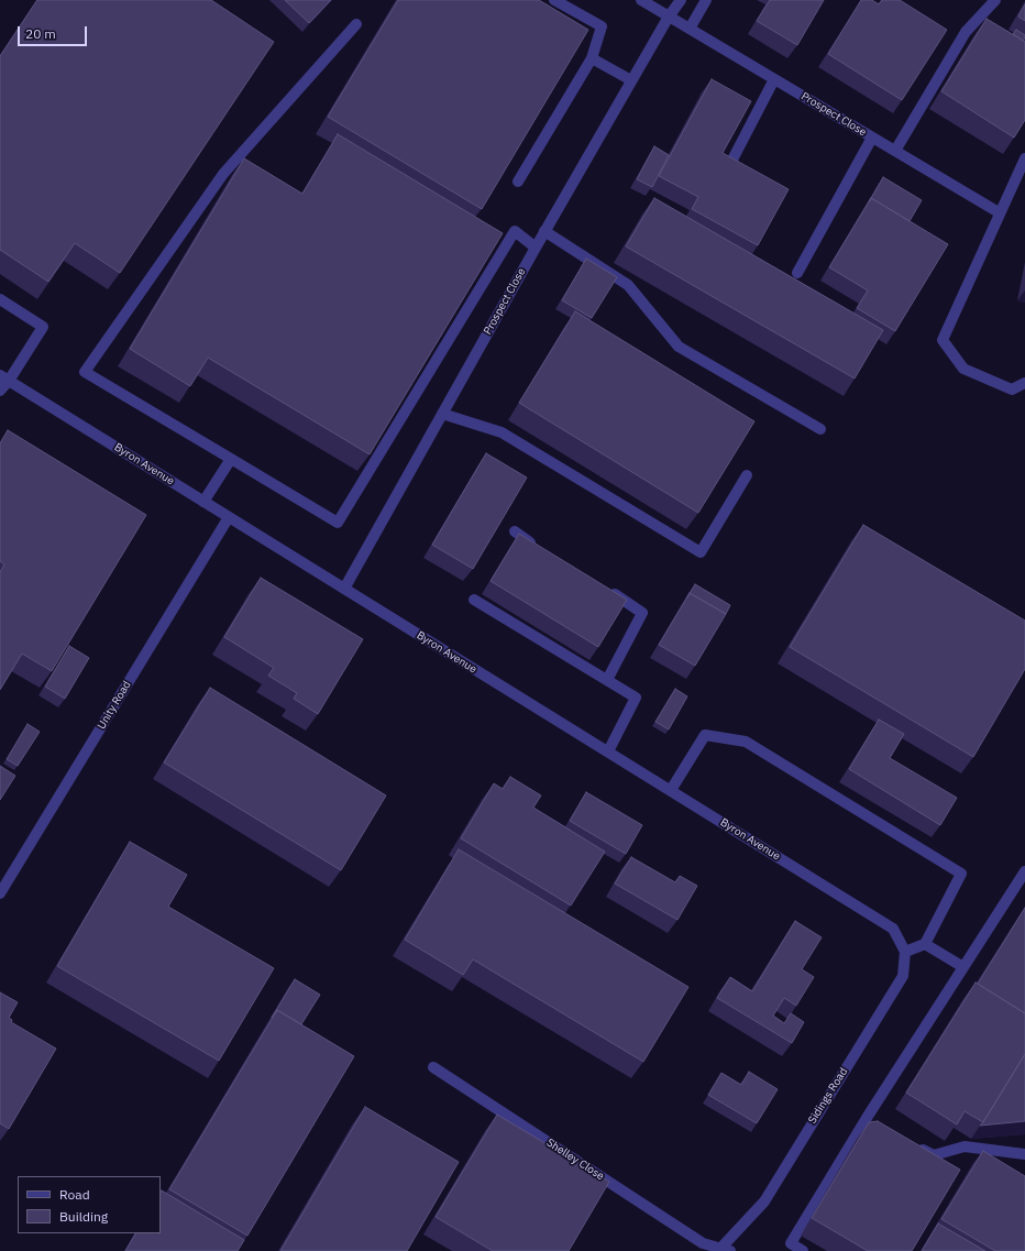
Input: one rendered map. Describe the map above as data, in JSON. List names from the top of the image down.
{
  "streets": {
    "street": [
      "Prospect Close",
      "Byron Avenue",
      "Unity Road",
      "Sidings Road",
      "Shelley Close"
    ]
  },
  "crossings": [
    ["Prospect Close", "Byron Avenue"],
    ["Byron Avenue", "Unity Road"],
    ["Byron Avenue", "Sidings Road"],
    ["Sidings Road", "Shelley Close"]
  ],
  "legend": ["Road", "Building"],
  "scale_bar": "20 m"
}
